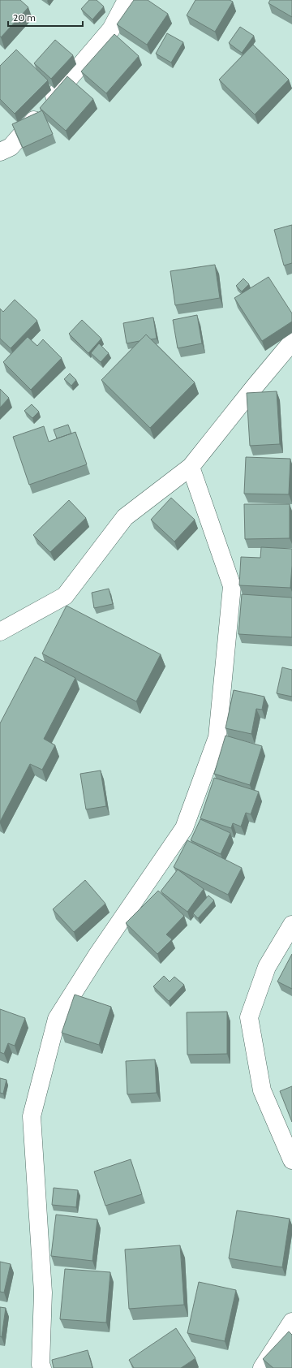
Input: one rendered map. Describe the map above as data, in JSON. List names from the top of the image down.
{
  "scale_bar": "20 m"
}
